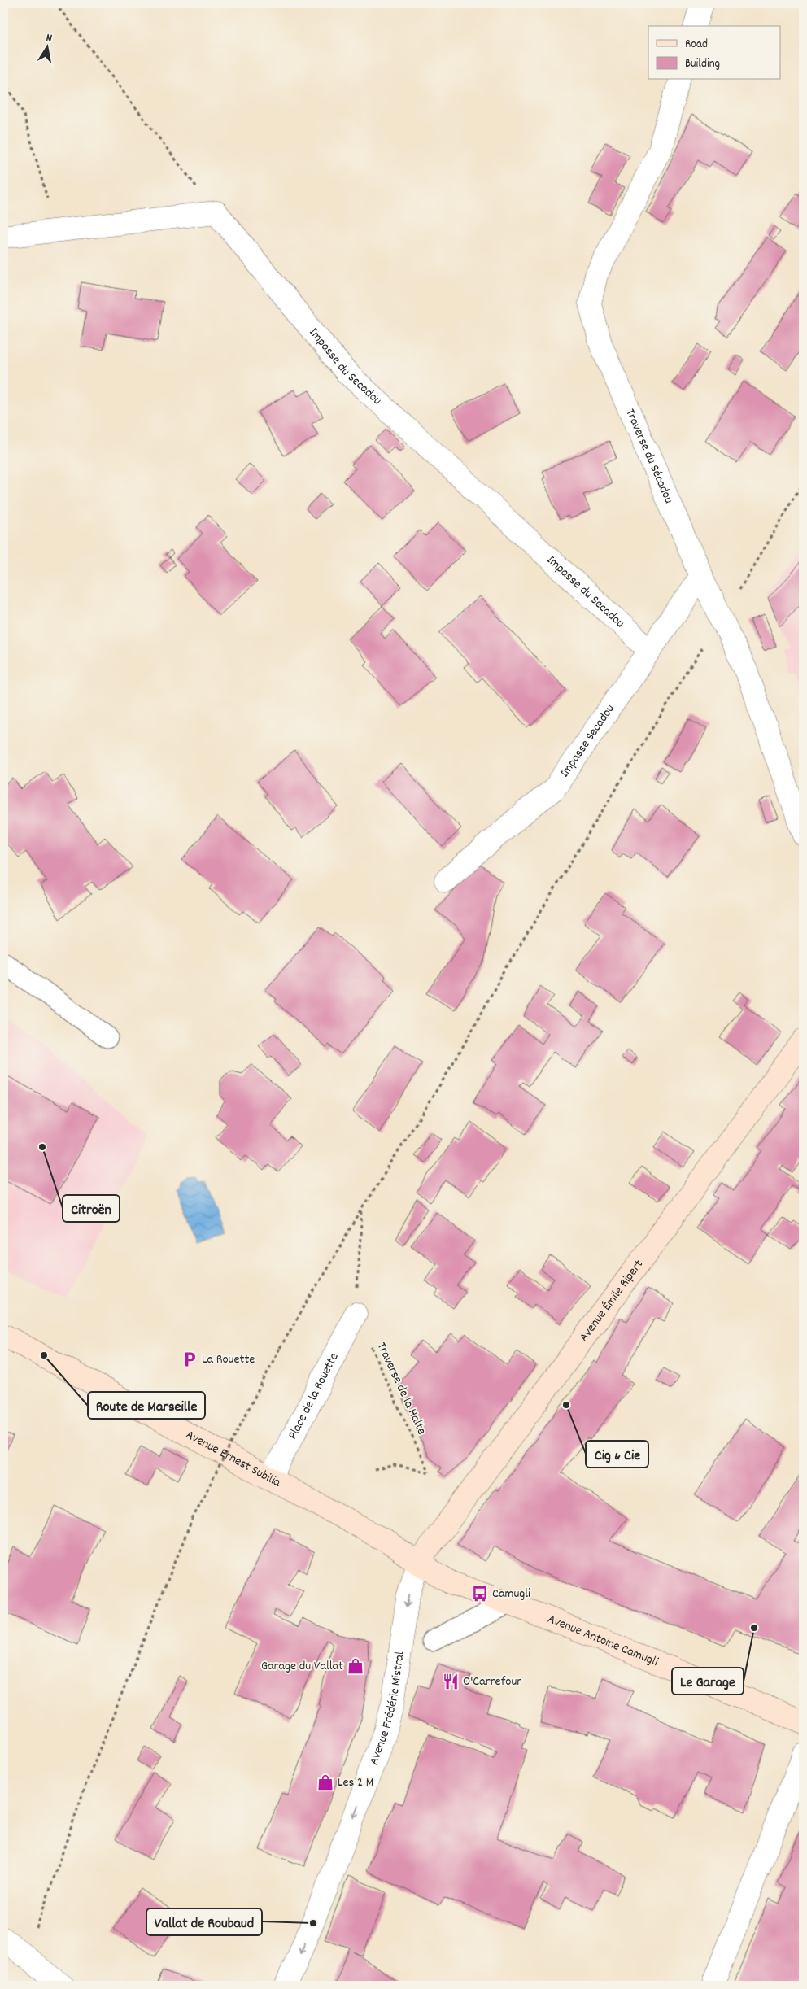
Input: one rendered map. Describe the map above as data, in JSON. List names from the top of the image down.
{
  "streets": {
    "main road": ["Avenue Émile Ripert", "Avenue Ernest Subilia", "Avenue Antoine Camugli"],
    "street": [
      "Impasse du Secadou",
      "Traverse du Sécadou",
      "Impasse Secadou",
      "Place de la Rouette",
      "Avenue Frédéric Mistral"
    ],
    "path": ["Traverse de la Halte"]
  },
  "crossings": [
    ["Impasse du Secadou", "Impasse Secadou"],
    ["Traverse du Sécadou", "Impasse Secadou"],
    ["Avenue Émile Ripert", "Avenue Ernest Subilia"],
    ["Avenue Émile Ripert", "Avenue Frédéric Mistral"],
    ["Traverse de la Halte", "Place de la Rouette"],
    ["Place de la Rouette", "Avenue Ernest Subilia"],
    ["Avenue Ernest Subilia", "Avenue Antoine Camugli"],
    ["Avenue Ernest Subilia", "Avenue Frédéric Mistral"]
  ],
  "one_way": ["Avenue Frédéric Mistral"],
  "places": {
    "other": [
      "Citroën",
      "Route de Marseille",
      "Cig & Cie",
      "Le Garage",
      "Vallat de Roubaud"
    ],
    "parking": ["La Rouette"],
    "bus stop": ["Camugli"],
    "shop": ["Garage du Vallat", "Les 2 M"],
    "restaurant": ["O'Carrefour"]
  },
  "legend": ["Road", "Building"],
  "north": "top"
}
